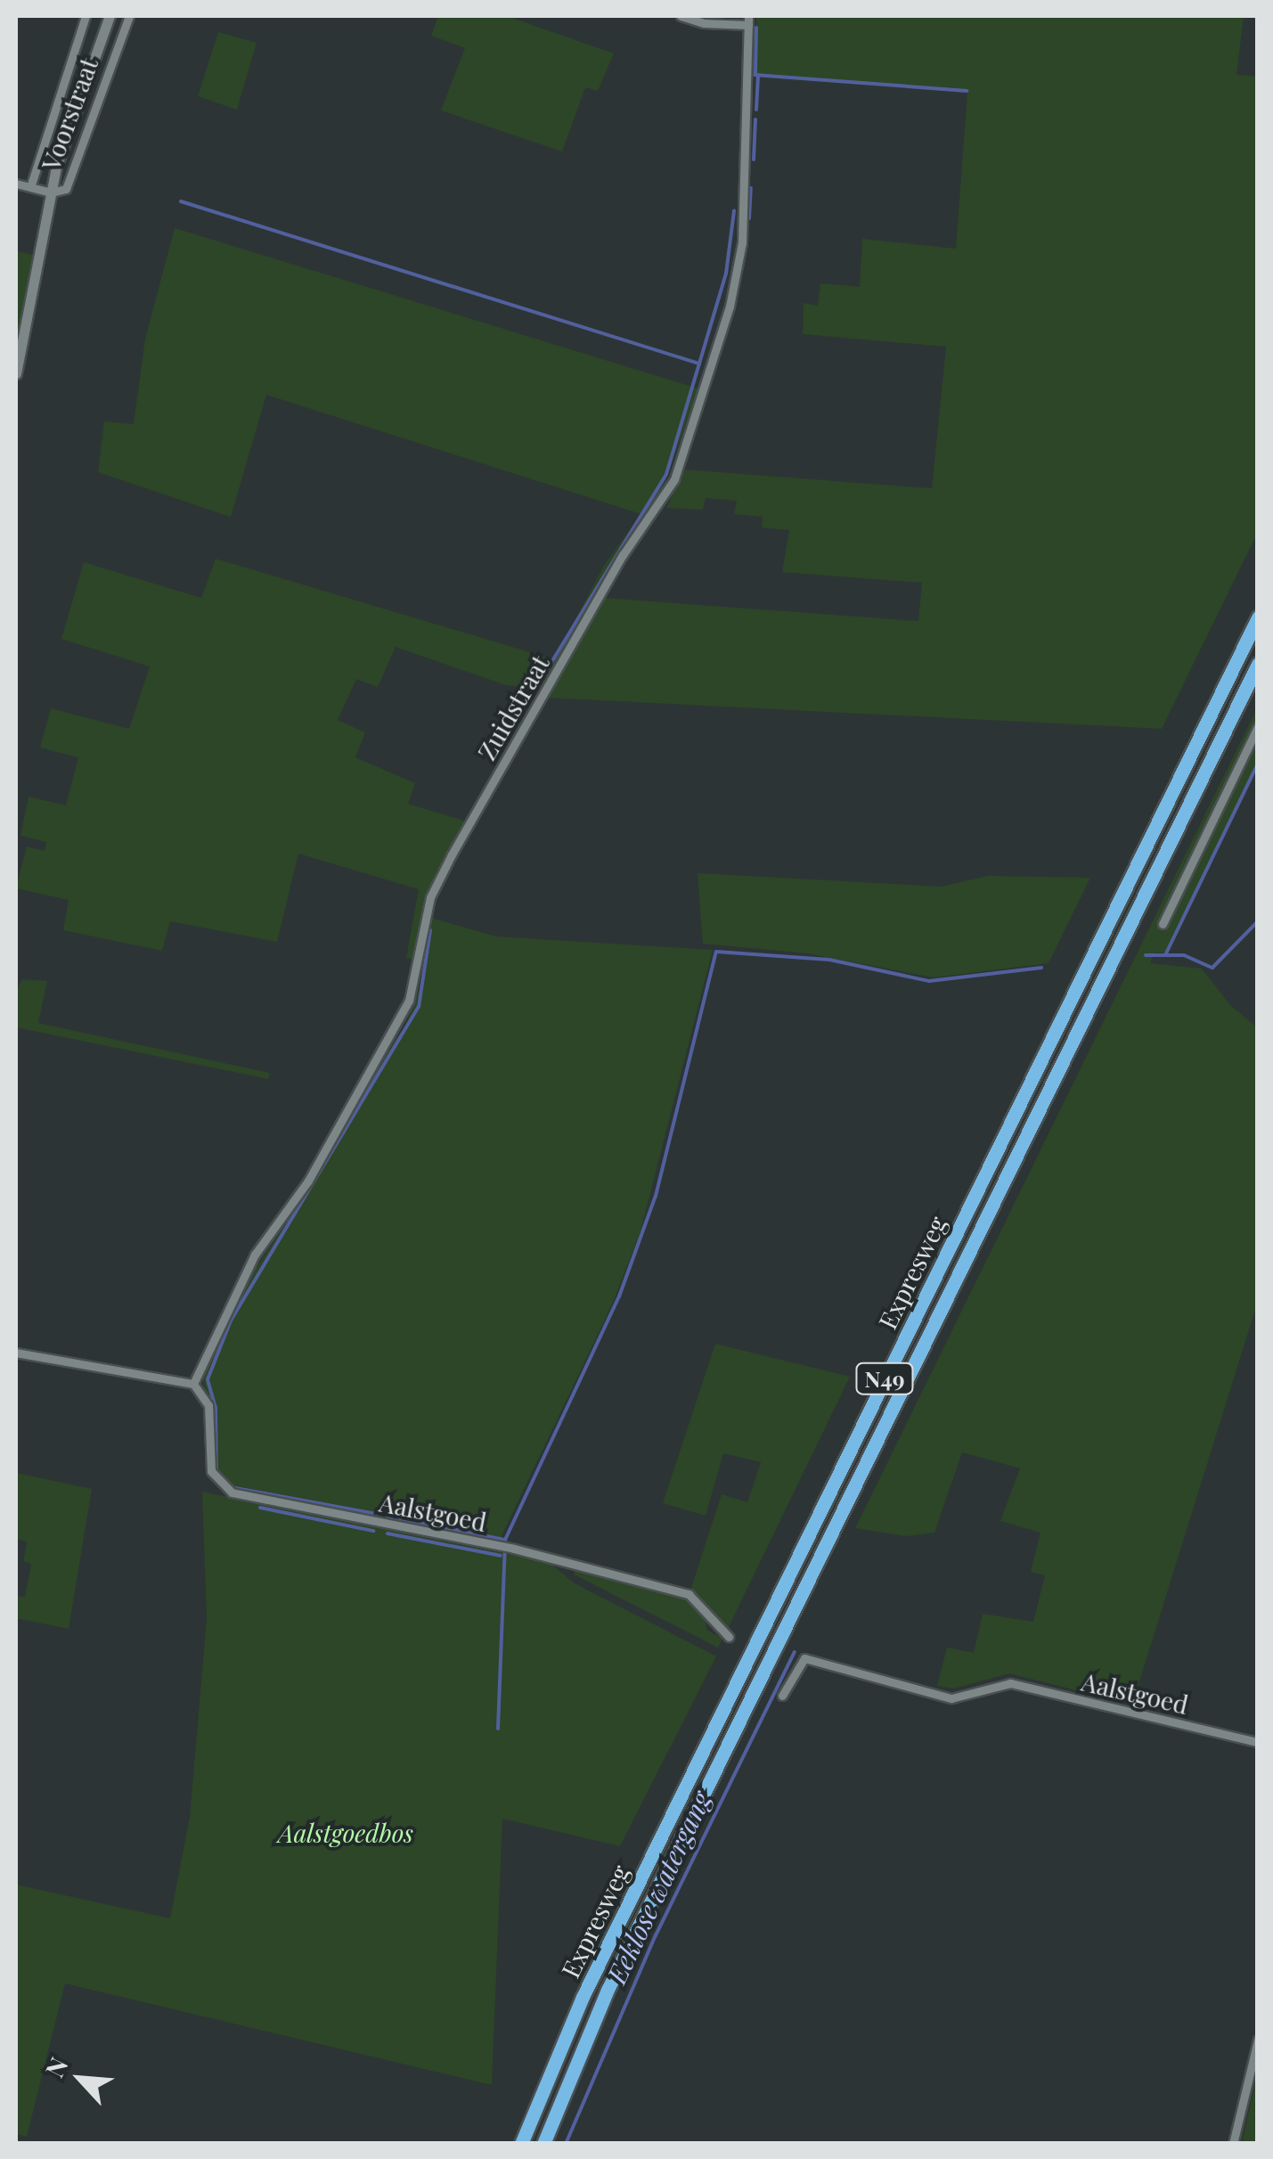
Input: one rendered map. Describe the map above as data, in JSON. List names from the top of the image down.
{
  "streets": {
    "highway": ["Expresweg", "N49"],
    "street": ["Voorstraat", "Zuidstraat", "Aalstgoed"]
  },
  "crossings": [
    ["Zuidstraat", "Aalstgoed"]
  ],
  "water": ["Eeklose watergang"],
  "parks": ["Aalstgoedbos"],
  "north": "top left"
}
